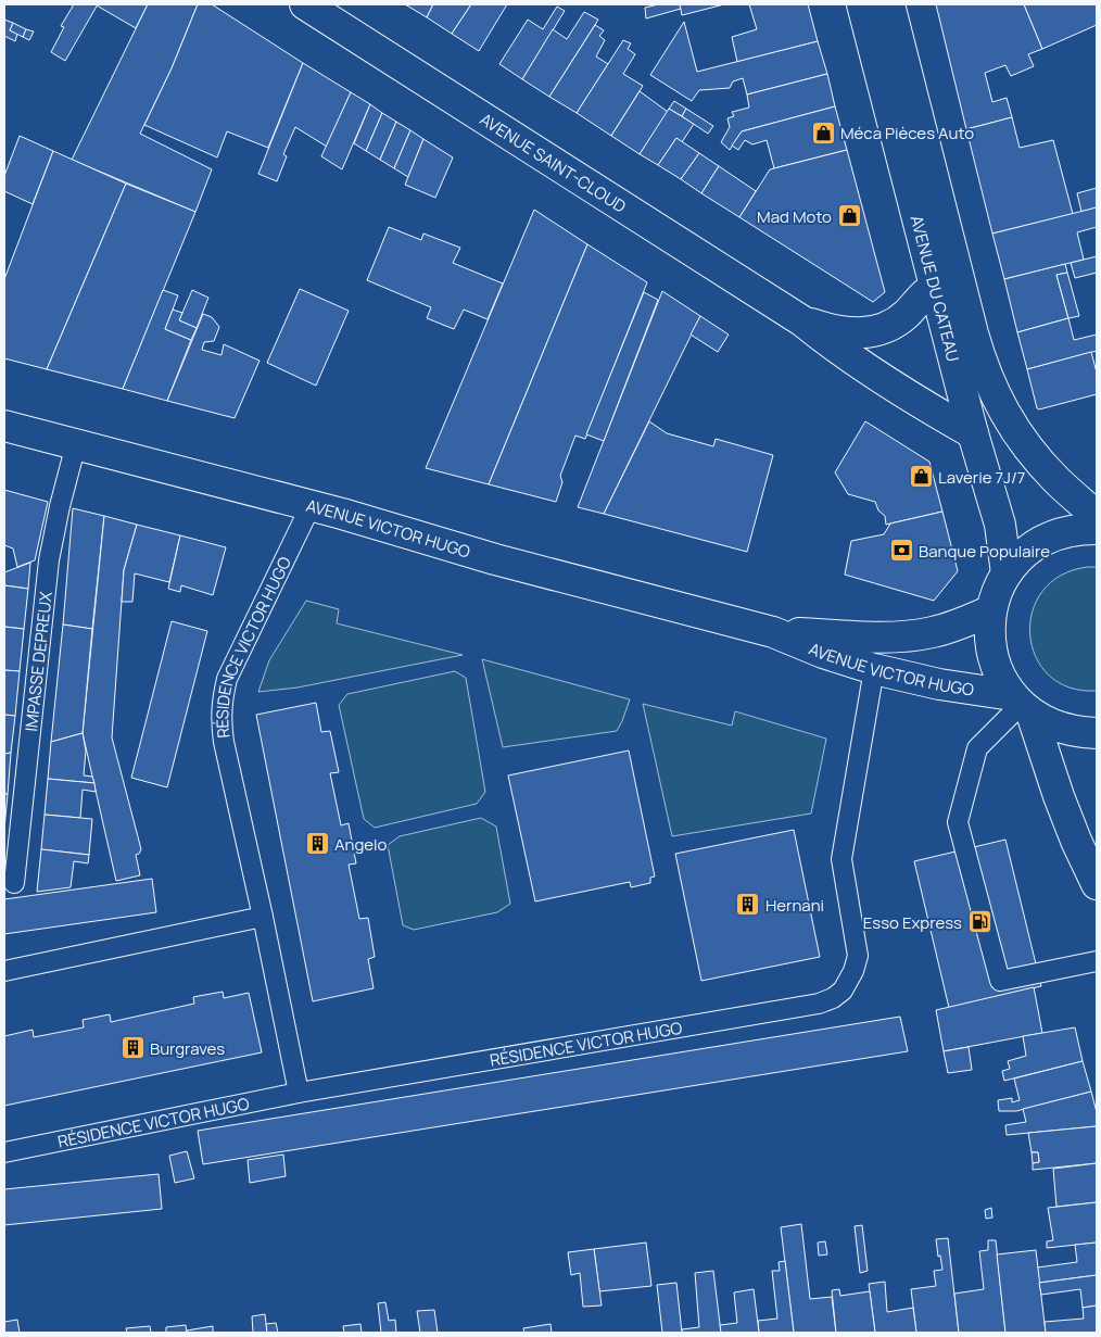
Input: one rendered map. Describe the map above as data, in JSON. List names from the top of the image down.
{
  "streets": {
    "street": ["AVENUE SAINT-CLOUD", "AVENUE DU CATEAU", "AVENUE VICTOR HUGO"],
    "lane": ["RÉSIDENCE VICTOR HUGO", "IMPASSE DEPREUX"]
  },
  "crossings": [
    ["AVENUE SAINT-CLOUD", "AVENUE DU CATEAU"],
    ["AVENUE VICTOR HUGO", "RÉSIDENCE VICTOR HUGO"],
    ["AVENUE VICTOR HUGO", "IMPASSE DEPREUX"]
  ],
  "places": {
    "shop": ["Méca Pièces Auto", "Mad Moto", "Laverie 7J/7"],
    "bank": ["Banque Populaire"],
    "building": ["Angelo", "Hernani", "Burgraves"],
    "fuel station": ["Esso Express"]
  }
}
